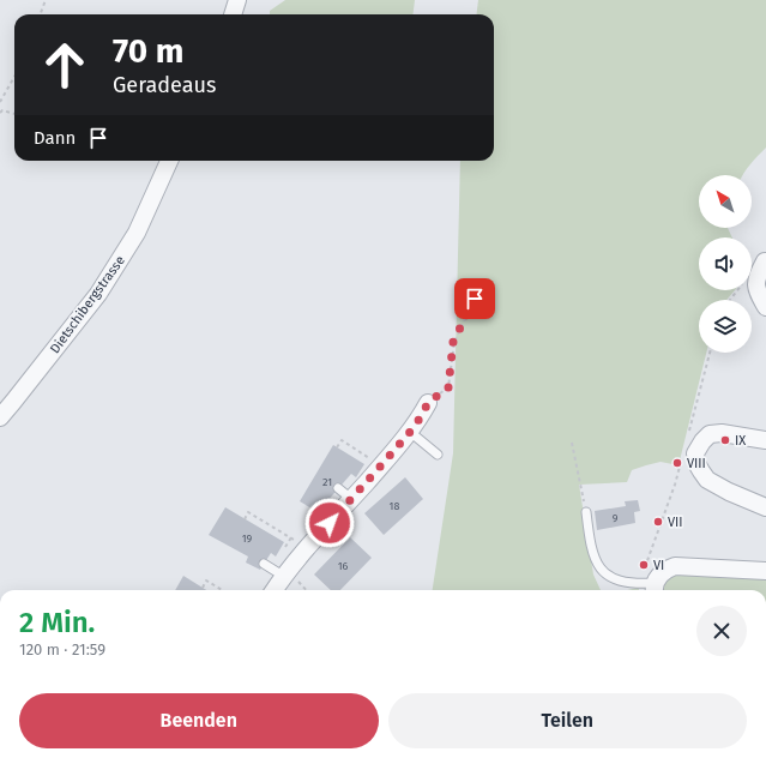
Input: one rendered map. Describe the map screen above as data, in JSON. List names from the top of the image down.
{
  "streets": {
    "street": ["Dietschibergstrasse"]
  },
  "places": [
    "IX",
    "VIII",
    "VII",
    "VI"
  ],
  "house_numbers": [
    "21",
    "18",
    "9",
    "19",
    "16"
  ],
  "north": "top left",
  "page": {
    "turn": ["70 m", "Geradeaus"],
    "then": "Dann",
    "heading": ["2 Min.", "120 m · 21:59"],
    "buttons": ["Beenden", "Teilen"]
  }
}
